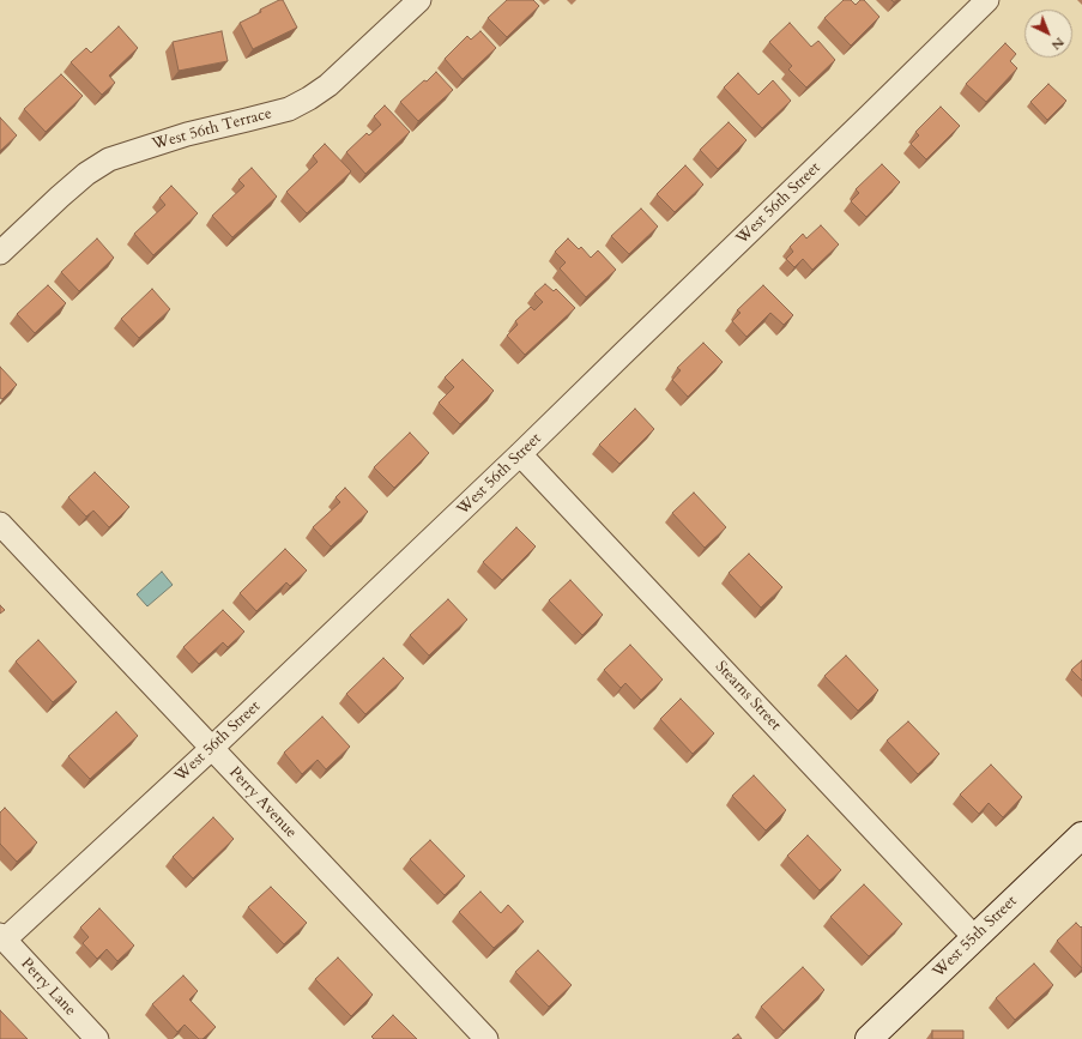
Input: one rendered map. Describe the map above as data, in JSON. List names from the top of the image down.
{
  "streets": {
    "street": [
      "West 56th Terrace",
      "West 56th Street",
      "Stearns Street",
      "Perry Avenue",
      "West 55th Street",
      "Perry Lane"
    ]
  },
  "crossings": [
    ["West 56th Street", "Stearns Street"],
    ["West 56th Street", "Perry Avenue"],
    ["West 56th Street", "Perry Lane"],
    ["Stearns Street", "West 55th Street"]
  ],
  "north": "bottom right"
}
